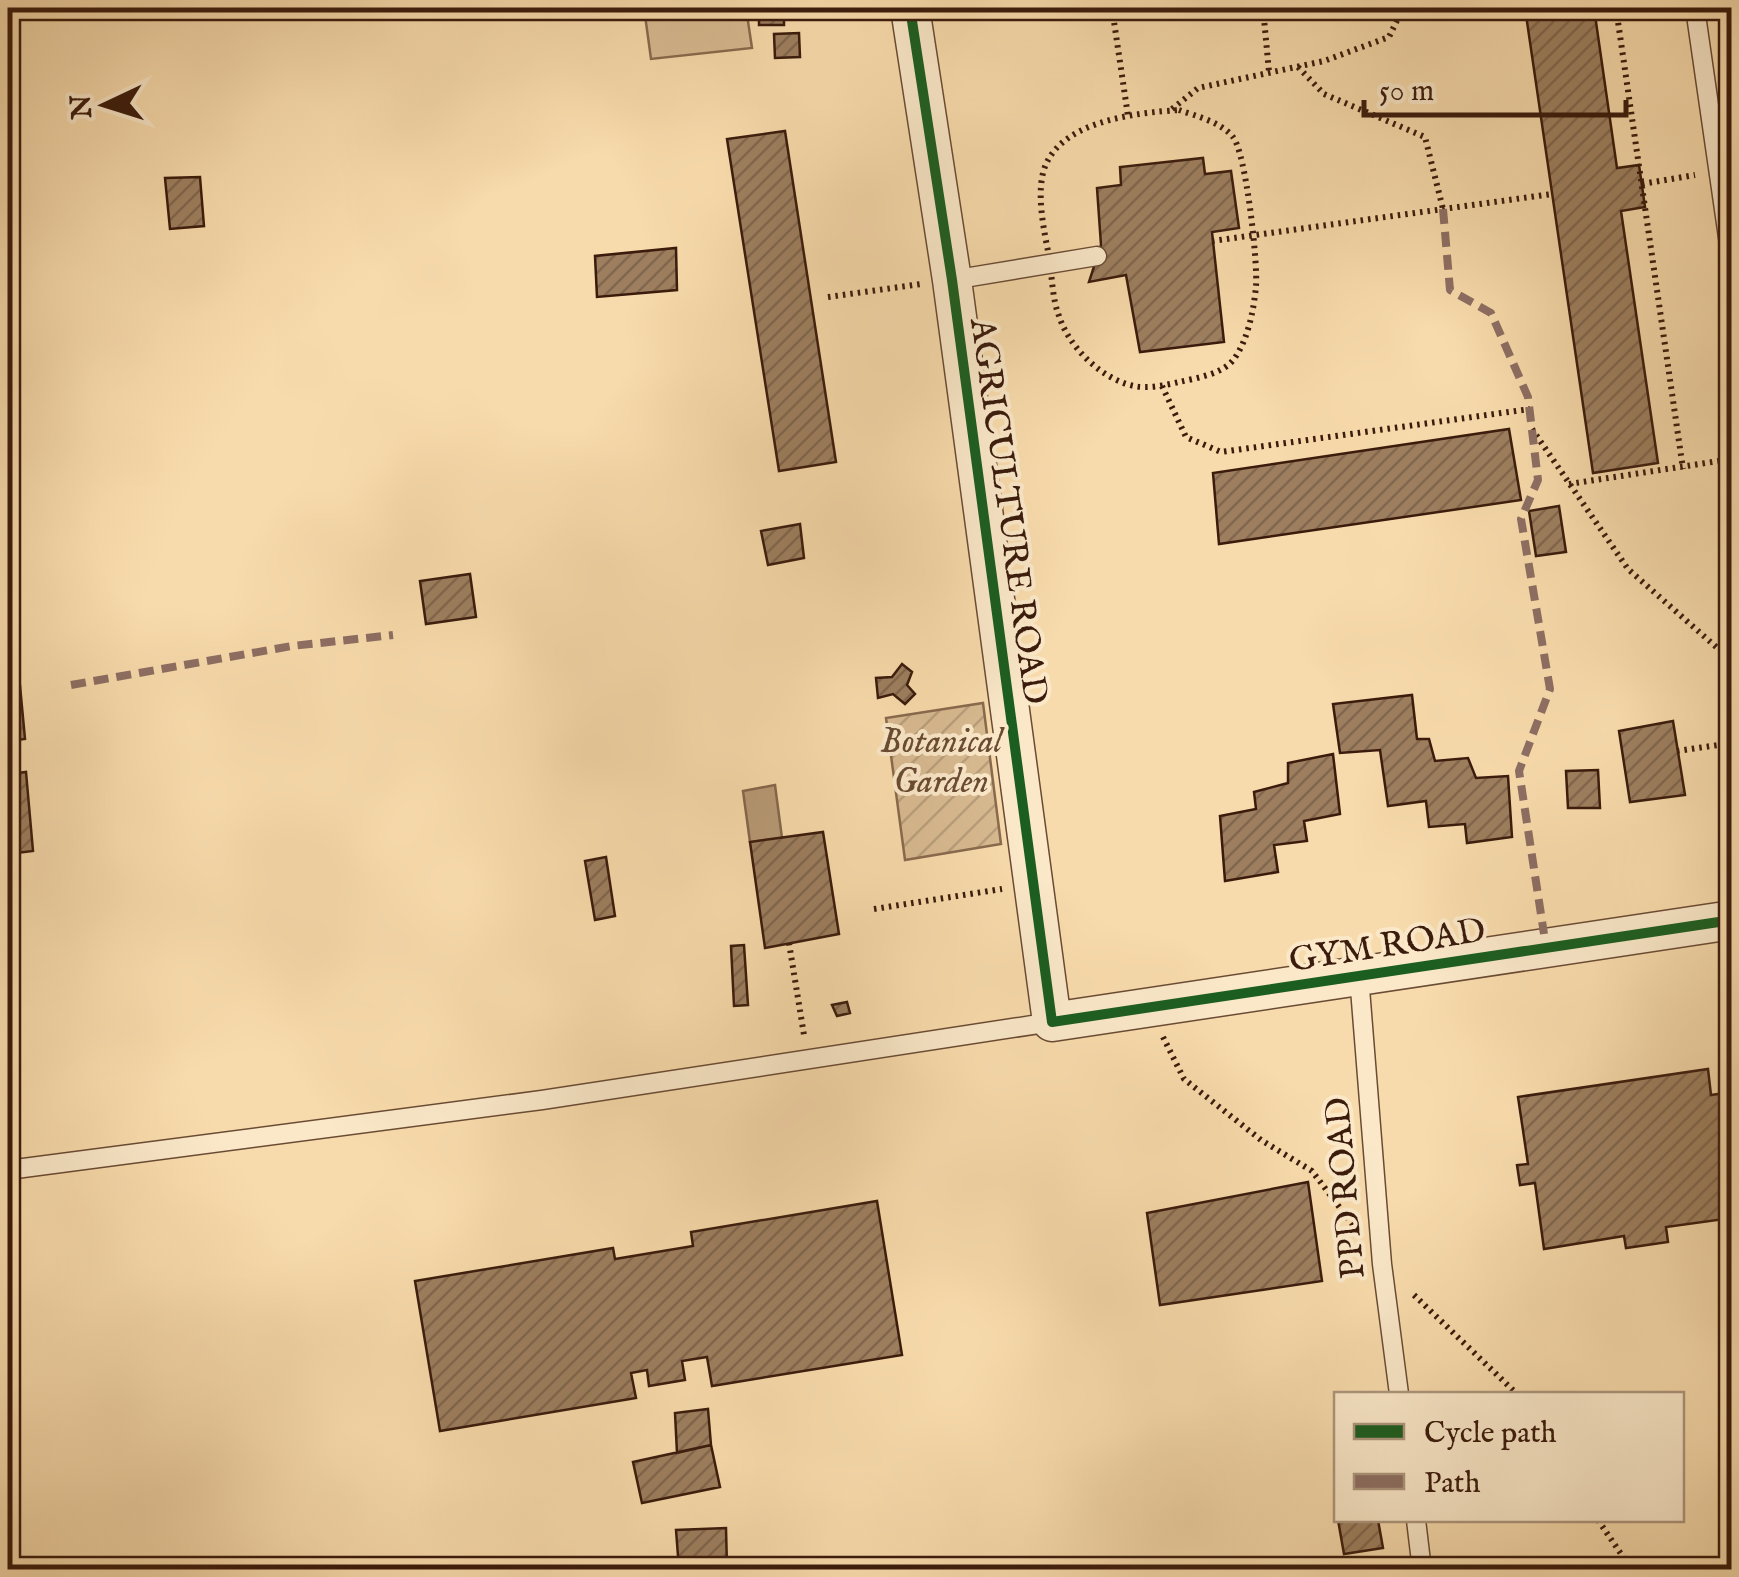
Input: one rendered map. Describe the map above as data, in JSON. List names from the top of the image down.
{
  "streets": {
    "street": ["AGRICULTURE ROAD", "GYM ROAD"],
    "lane": ["PPD ROAD"]
  },
  "crossings": [
    ["AGRICULTURE ROAD", "GYM ROAD"],
    ["GYM ROAD", "PPD ROAD"]
  ],
  "parks": ["Botanical Garden"],
  "legend": ["Cycle path", "Path"],
  "scale_bar": "50 m",
  "north": "left"
}
